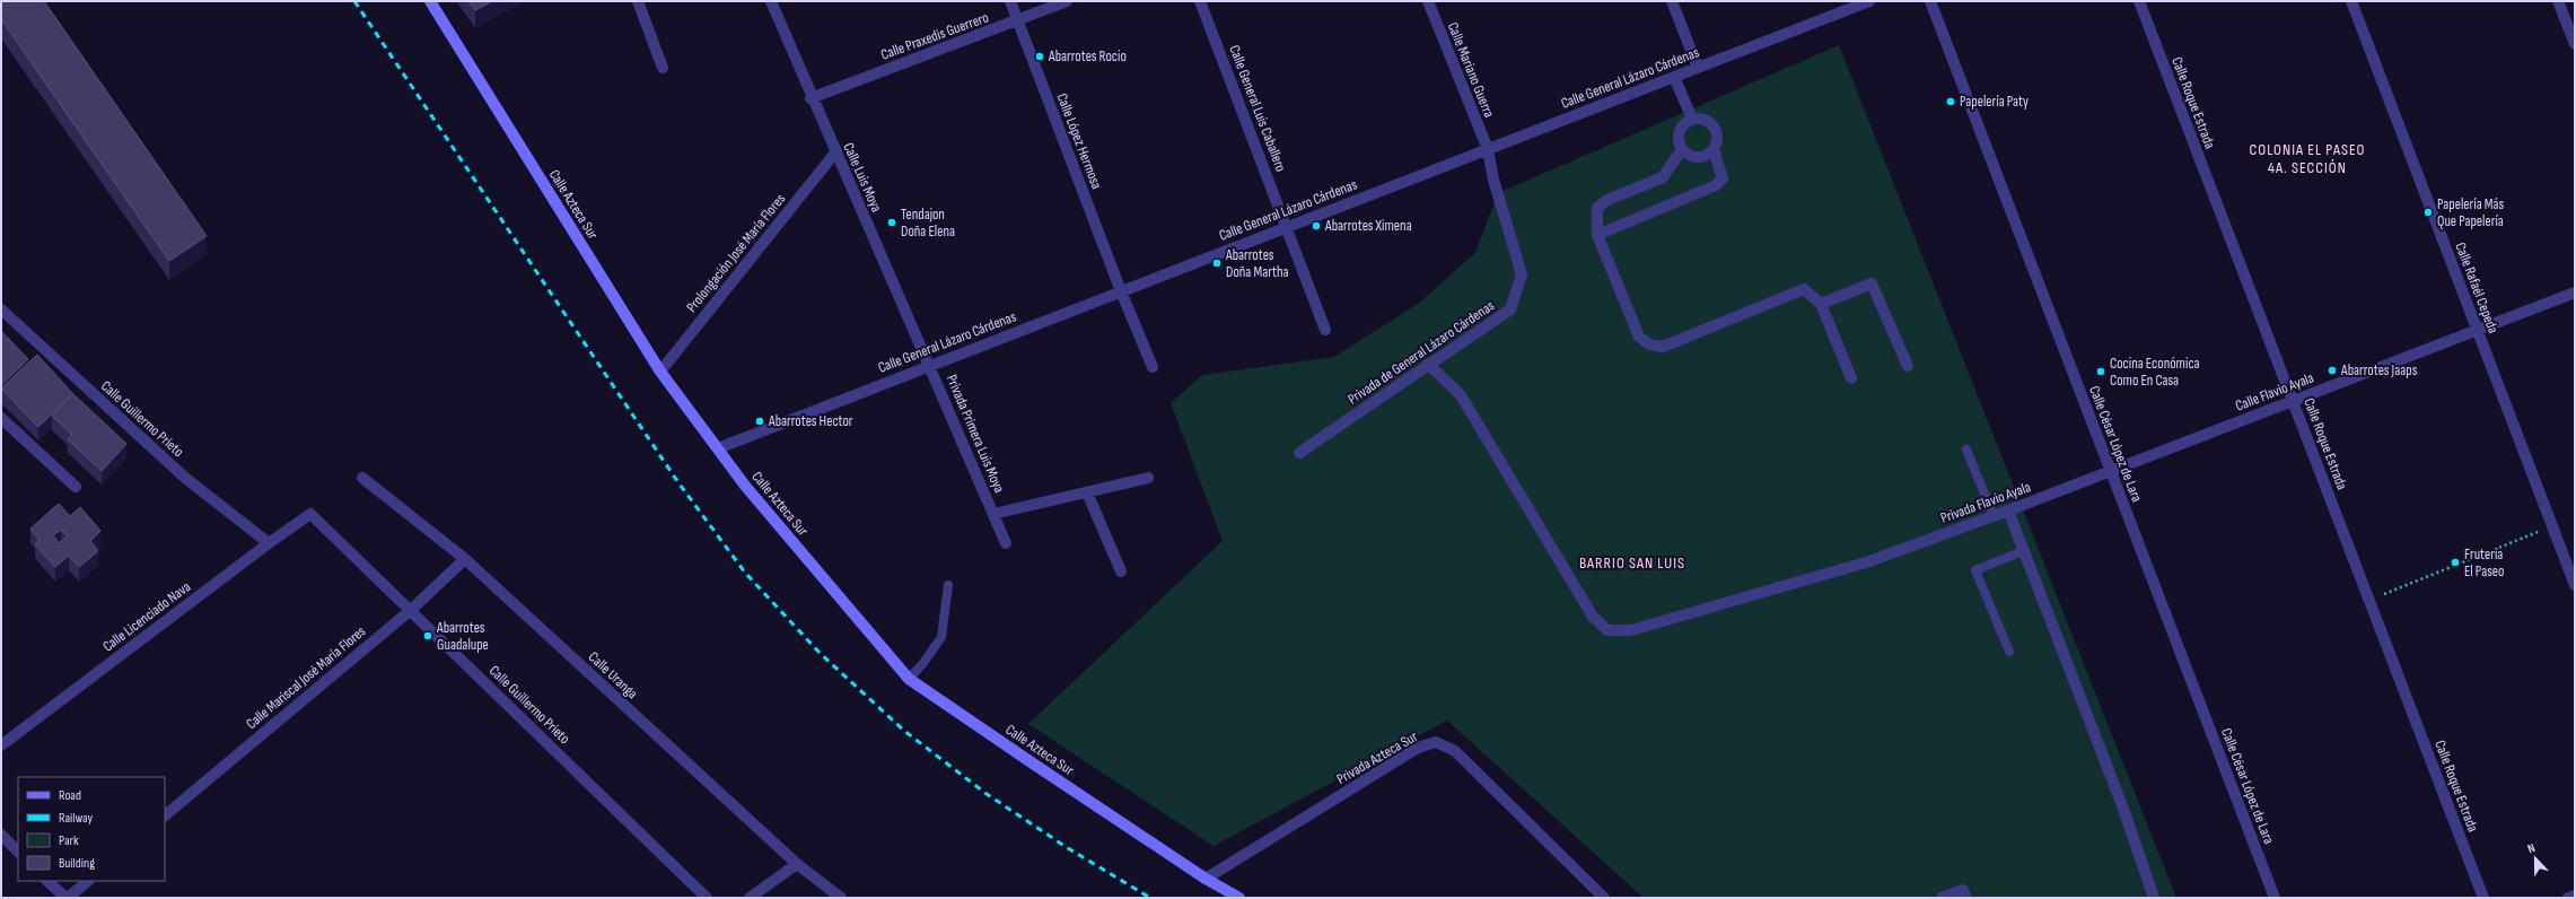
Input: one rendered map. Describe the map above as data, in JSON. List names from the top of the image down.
{
  "streets": {
    "street": [
      "Calle Praxedis Guerrero",
      "Calle Mariano Guerra",
      "Calle General Lázaro Cárdenas",
      "Calle Roque Estrada",
      "Calle General Luis Caballero",
      "Calle López Hermosa",
      "Calle Luis Moya",
      "Calle Azteca Sur",
      "Prolongación José María Flores",
      "Calle Rafaél Cepeda",
      "Privada de General Lázaro Cárdenas",
      "Calle Flavio Ayala",
      "Calle Guillermo Prieto",
      "Privada Primera Luis Moya",
      "Calle César López de Lara",
      "Privada Flavio Ayala",
      "Calle Licenciado Nava",
      "Calle Uranga",
      "Calle Mariscal José María Flores",
      "Privada Azteca Sur"
    ]
  },
  "crossings": [
    ["Calle Praxedis Guerrero", "Calle López Hermosa"],
    ["Calle Praxedis Guerrero", "Calle Luis Moya"],
    ["Calle Mariano Guerra", "Calle General Lázaro Cárdenas"],
    ["Calle Mariano Guerra", "Privada de General Lázaro Cárdenas"],
    ["Calle General Lázaro Cárdenas", "Calle General Luis Caballero"],
    ["Calle General Lázaro Cárdenas", "Calle López Hermosa"],
    ["Calle General Lázaro Cárdenas", "Calle Luis Moya"],
    ["Calle General Lázaro Cárdenas", "Calle Azteca Sur"],
    ["Calle General Lázaro Cárdenas", "Privada de General Lázaro Cárdenas"],
    ["Calle General Lázaro Cárdenas", "Privada Primera Luis Moya"],
    ["Calle Roque Estrada", "Calle Flavio Ayala"],
    ["Calle Luis Moya", "Prolongación José María Flores"],
    ["Calle Luis Moya", "Privada Primera Luis Moya"],
    ["Calle Azteca Sur", "Prolongación José María Flores"],
    ["Calle Azteca Sur", "Privada Azteca Sur"],
    ["Calle Rafaél Cepeda", "Calle Flavio Ayala"],
    ["Privada de General Lázaro Cárdenas", "Privada Flavio Ayala"],
    ["Calle Flavio Ayala", "Calle César López de Lara"],
    ["Calle Flavio Ayala", "Privada Flavio Ayala"],
    ["Calle Guillermo Prieto", "Calle Licenciado Nava"],
    ["Calle Guillermo Prieto", "Calle Mariscal José María Flores"],
    ["Calle César López de Lara", "Privada Flavio Ayala"],
    ["Calle Uranga", "Calle Mariscal José María Flores"]
  ],
  "districts": ["COLONIA EL PASEO 4A. SECCIÓN", "BARRIO SAN LUIS"],
  "places": [
    "Abarrotes Rocio",
    "Papelería Paty",
    "Papelería Más Que Papelería",
    "Tendajon Doña Elena",
    "Abarrotes Ximena",
    "Abarrotes Doña Martha",
    "Abarrotes Jaaps",
    "Cocina Económica Como En Casa",
    "Abarrotes Hector",
    "Frutería El Paseo",
    "Abarrotes Guadalupe"
  ],
  "legend": [
    "Road",
    "Railway",
    "Park",
    "Building"
  ],
  "north": "top"
}
